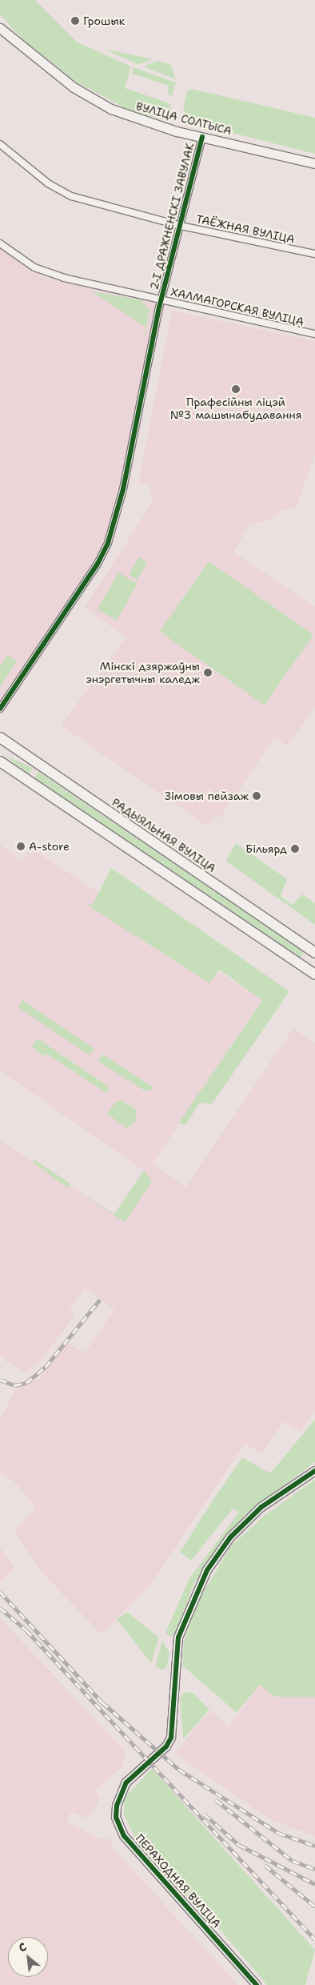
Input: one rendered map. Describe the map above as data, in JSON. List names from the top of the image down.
{
  "streets": {
    "main road": ["ВУЛІЦА СОЛТЫСА", "РАДЫЯЛЬНАЯ ВУЛІЦА"],
    "street": [
      "2-І ДРАЖНЕНСКІ ЗАВУЛАК",
      "ТАЁЖНАЯ ВУЛІЦА",
      "ХАЛМАГОРСКАЯ ВУЛІЦА",
      "ПЕРАХОДНАЯ ВУЛІЦА"
    ]
  },
  "crossings": [
    ["ВУЛІЦА СОЛТЫСА", "2-І ДРАЖНЕНСКІ ЗАВУЛАК"],
    ["2-І ДРАЖНЕНСКІ ЗАВУЛАК", "ТАЁЖНАЯ ВУЛІЦА"],
    ["2-І ДРАЖНЕНСКІ ЗАВУЛАК", "ХАЛМАГОРСКАЯ ВУЛІЦА"]
  ],
  "places": [
    "Грошык",
    "Прафесійны ліцэй №3 машынабудавання",
    "Мінскі дзяржаўны энэргетычны каледж",
    "Зімовы пейзаж",
    "А-store",
    "Більярд"
  ],
  "north": "top left"
}
